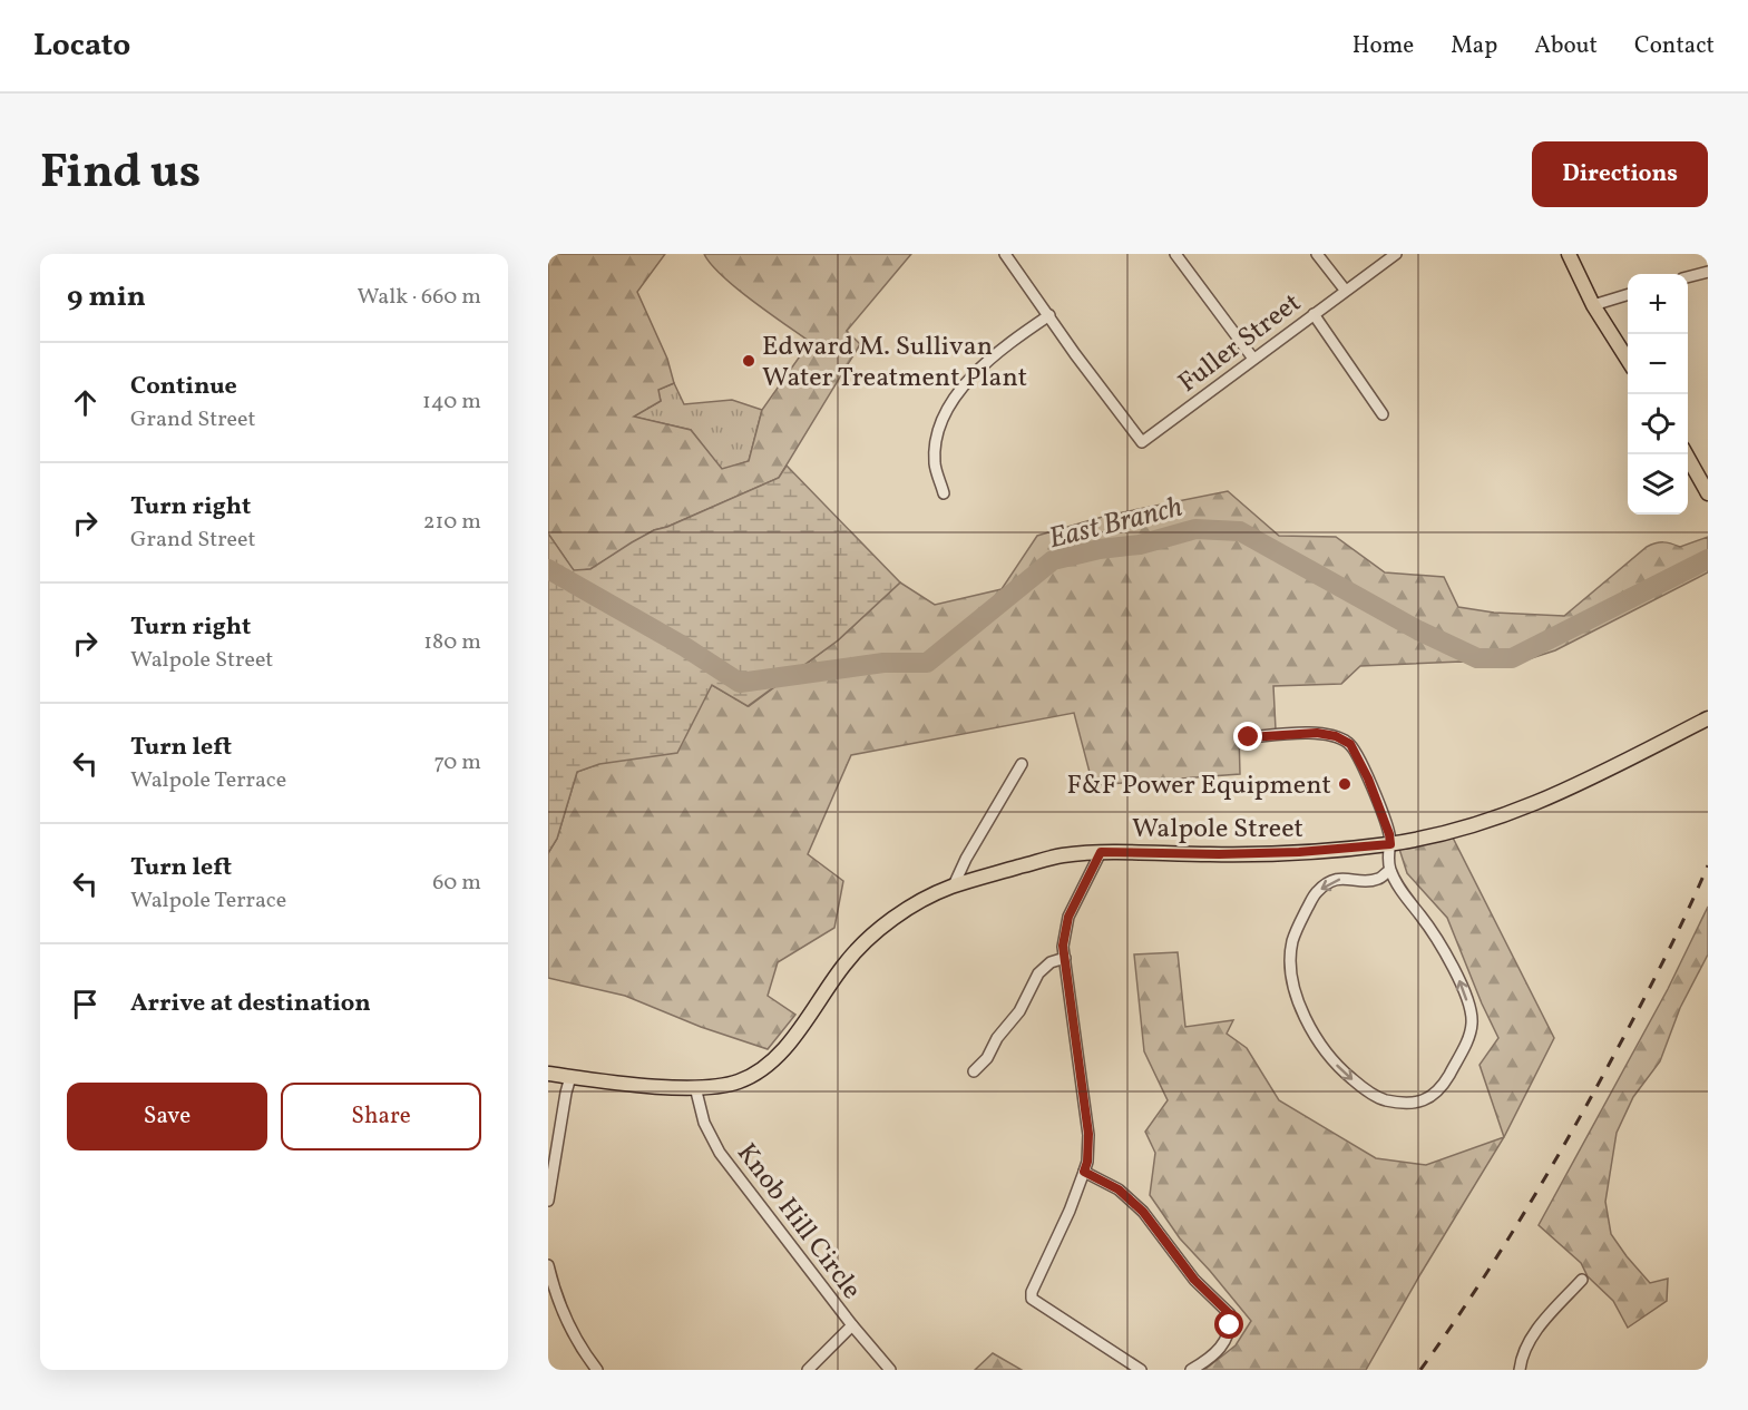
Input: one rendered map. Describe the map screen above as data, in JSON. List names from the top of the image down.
{
  "streets": {
    "main road": ["Walpole Street"],
    "street": ["Fuller Street", "Knob Hill Circle"]
  },
  "crossings": [
    ["Walpole Street", "Knob Hill Circle"]
  ],
  "water": ["East Branch"],
  "places": ["Edward M. Sullivan Water Treatment Plant", "F&F Power Equipment"],
  "page": {
    "header": "Locato",
    "nav": [
      "Home",
      "Map",
      "About",
      "Contact"
    ],
    "title": "Find us",
    "buttons": [
      "Directions",
      ["Save", "Share"]
    ],
    "heading": ["9 min", "Walk · 660 m"],
    "map_buttons": ["+", "−"],
    "list": [
      ["Continue", "Grand Street", "140 m"],
      ["Turn right", "Grand Street", "210 m"],
      ["Turn right", "Walpole Street", "180 m"],
      ["Turn left", "Walpole Terrace", "70 m"],
      ["Turn left", "Walpole Terrace", "60 m"],
      "Arrive at destination"
    ]
  }
}
